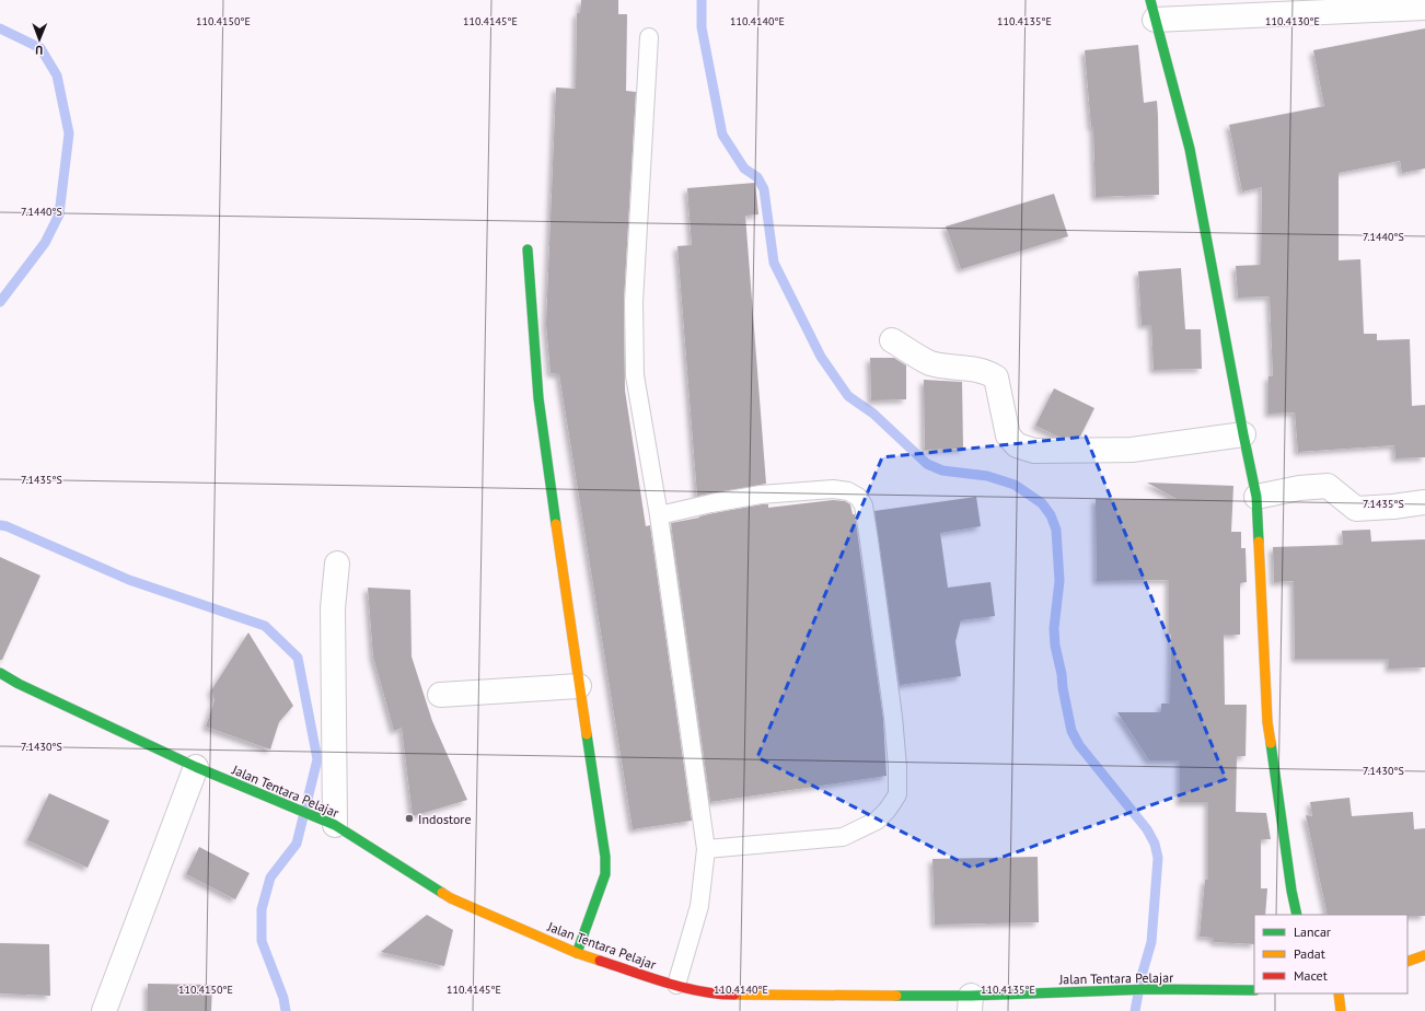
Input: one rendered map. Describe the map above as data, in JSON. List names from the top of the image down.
{
  "streets": {
    "street": ["Jalan Tentara Pelajar"]
  },
  "places": ["Indostore"],
  "legend": ["Lancar", "Padat", "Macet"],
  "north": "bottom",
  "coordinates": [
    "110.4150°E",
    "110.4145°E",
    "110.4140°E",
    "110.4135°E",
    "110.4130°E",
    "7.1440°S",
    "7.1435°S",
    "7.1430°S"
  ]
}
